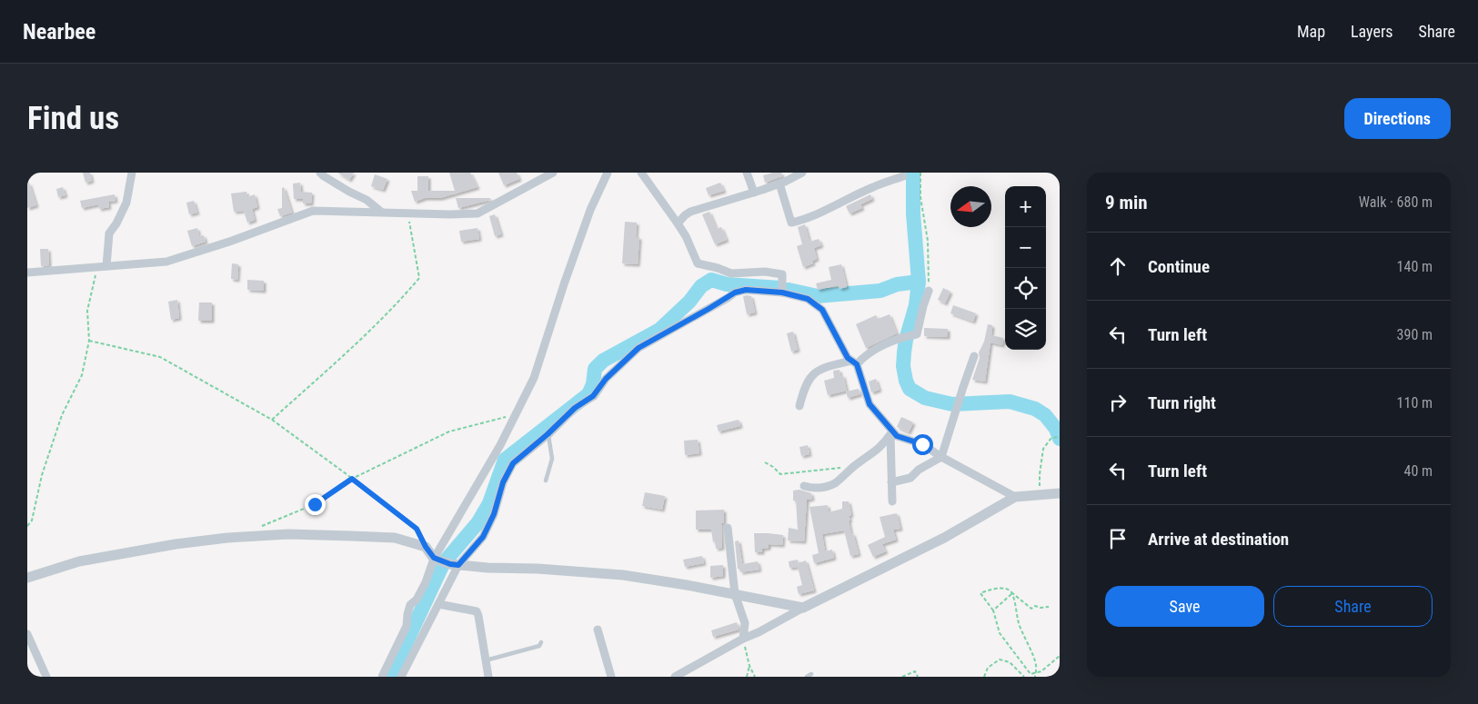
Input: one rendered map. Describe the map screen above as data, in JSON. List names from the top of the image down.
{
  "north": "left",
  "page": {
    "header": "Nearbee",
    "nav": ["Map", "Layers", "Share"],
    "buttons": [
      "Directions",
      ["Save", "Share"]
    ],
    "title": "Find us",
    "heading": ["9 min", "Walk · 680 m"],
    "map_buttons": ["+", "−"],
    "list": [
      ["Continue", "140 m"],
      ["Turn left", "390 m"],
      ["Turn right", "110 m"],
      ["Turn left", "40 m"],
      "Arrive at destination"
    ]
  }
}
